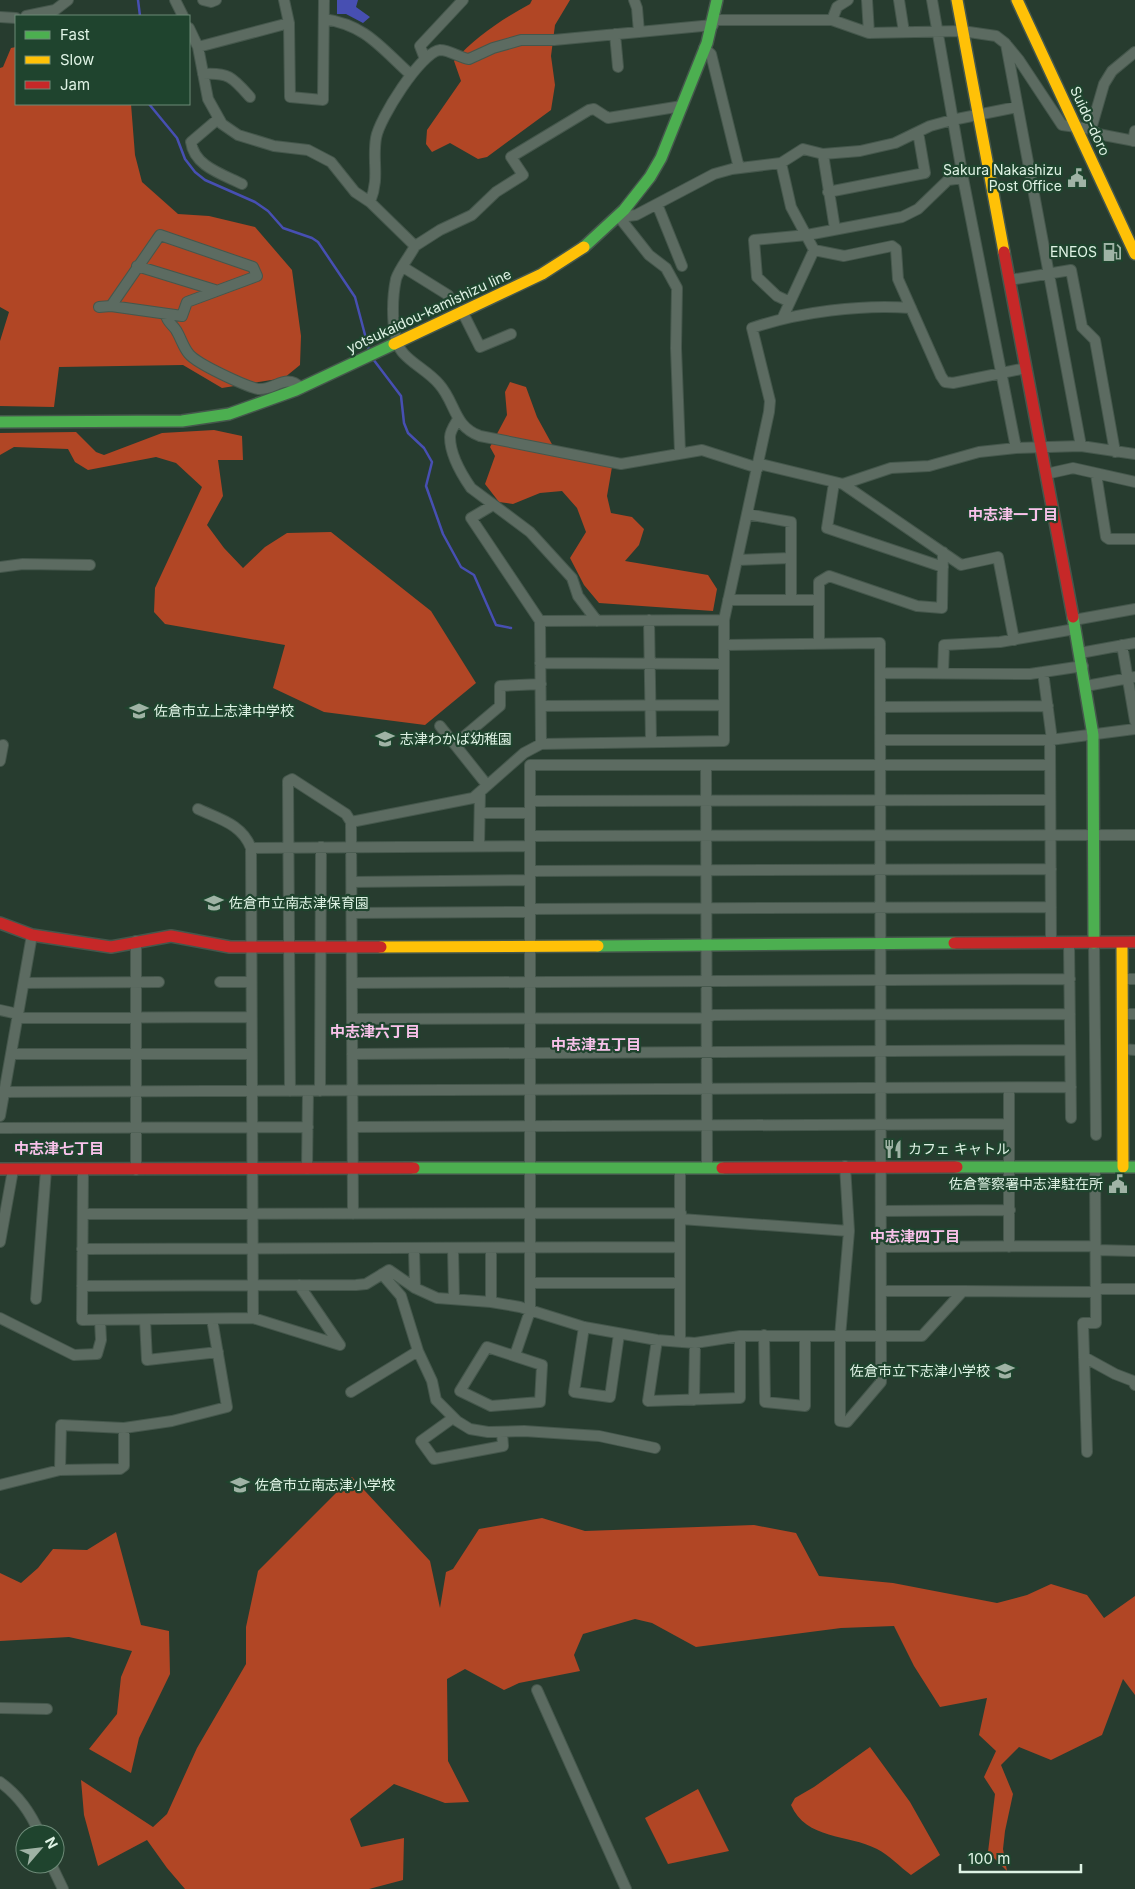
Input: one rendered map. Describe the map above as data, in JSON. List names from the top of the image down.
{
  "streets": {
    "street": ["Suido-doro", "yotsukaidou-kamishizu line"]
  },
  "districts": [
    "中志津一丁目",
    "中志津六丁目",
    "中志津五丁目",
    "中志津七丁目",
    "中志津四丁目"
  ],
  "places": {
    "public building": ["Sakura Nakashizu Post Office", "佐倉警察署中志津駐在所"],
    "fuel station": ["ENEOS"],
    "school or university": [
      "佐倉市立上志津中学校",
      "志津わかば幼稚園",
      "佐倉市立南志津保育園",
      "佐倉市立下志津小学校",
      "佐倉市立南志津小学校"
    ],
    "restaurant": ["カフェ キャトル"]
  },
  "legend": ["Fast", "Slow", "Jam"],
  "scale_bar": "100 m",
  "north": "top right"
}
